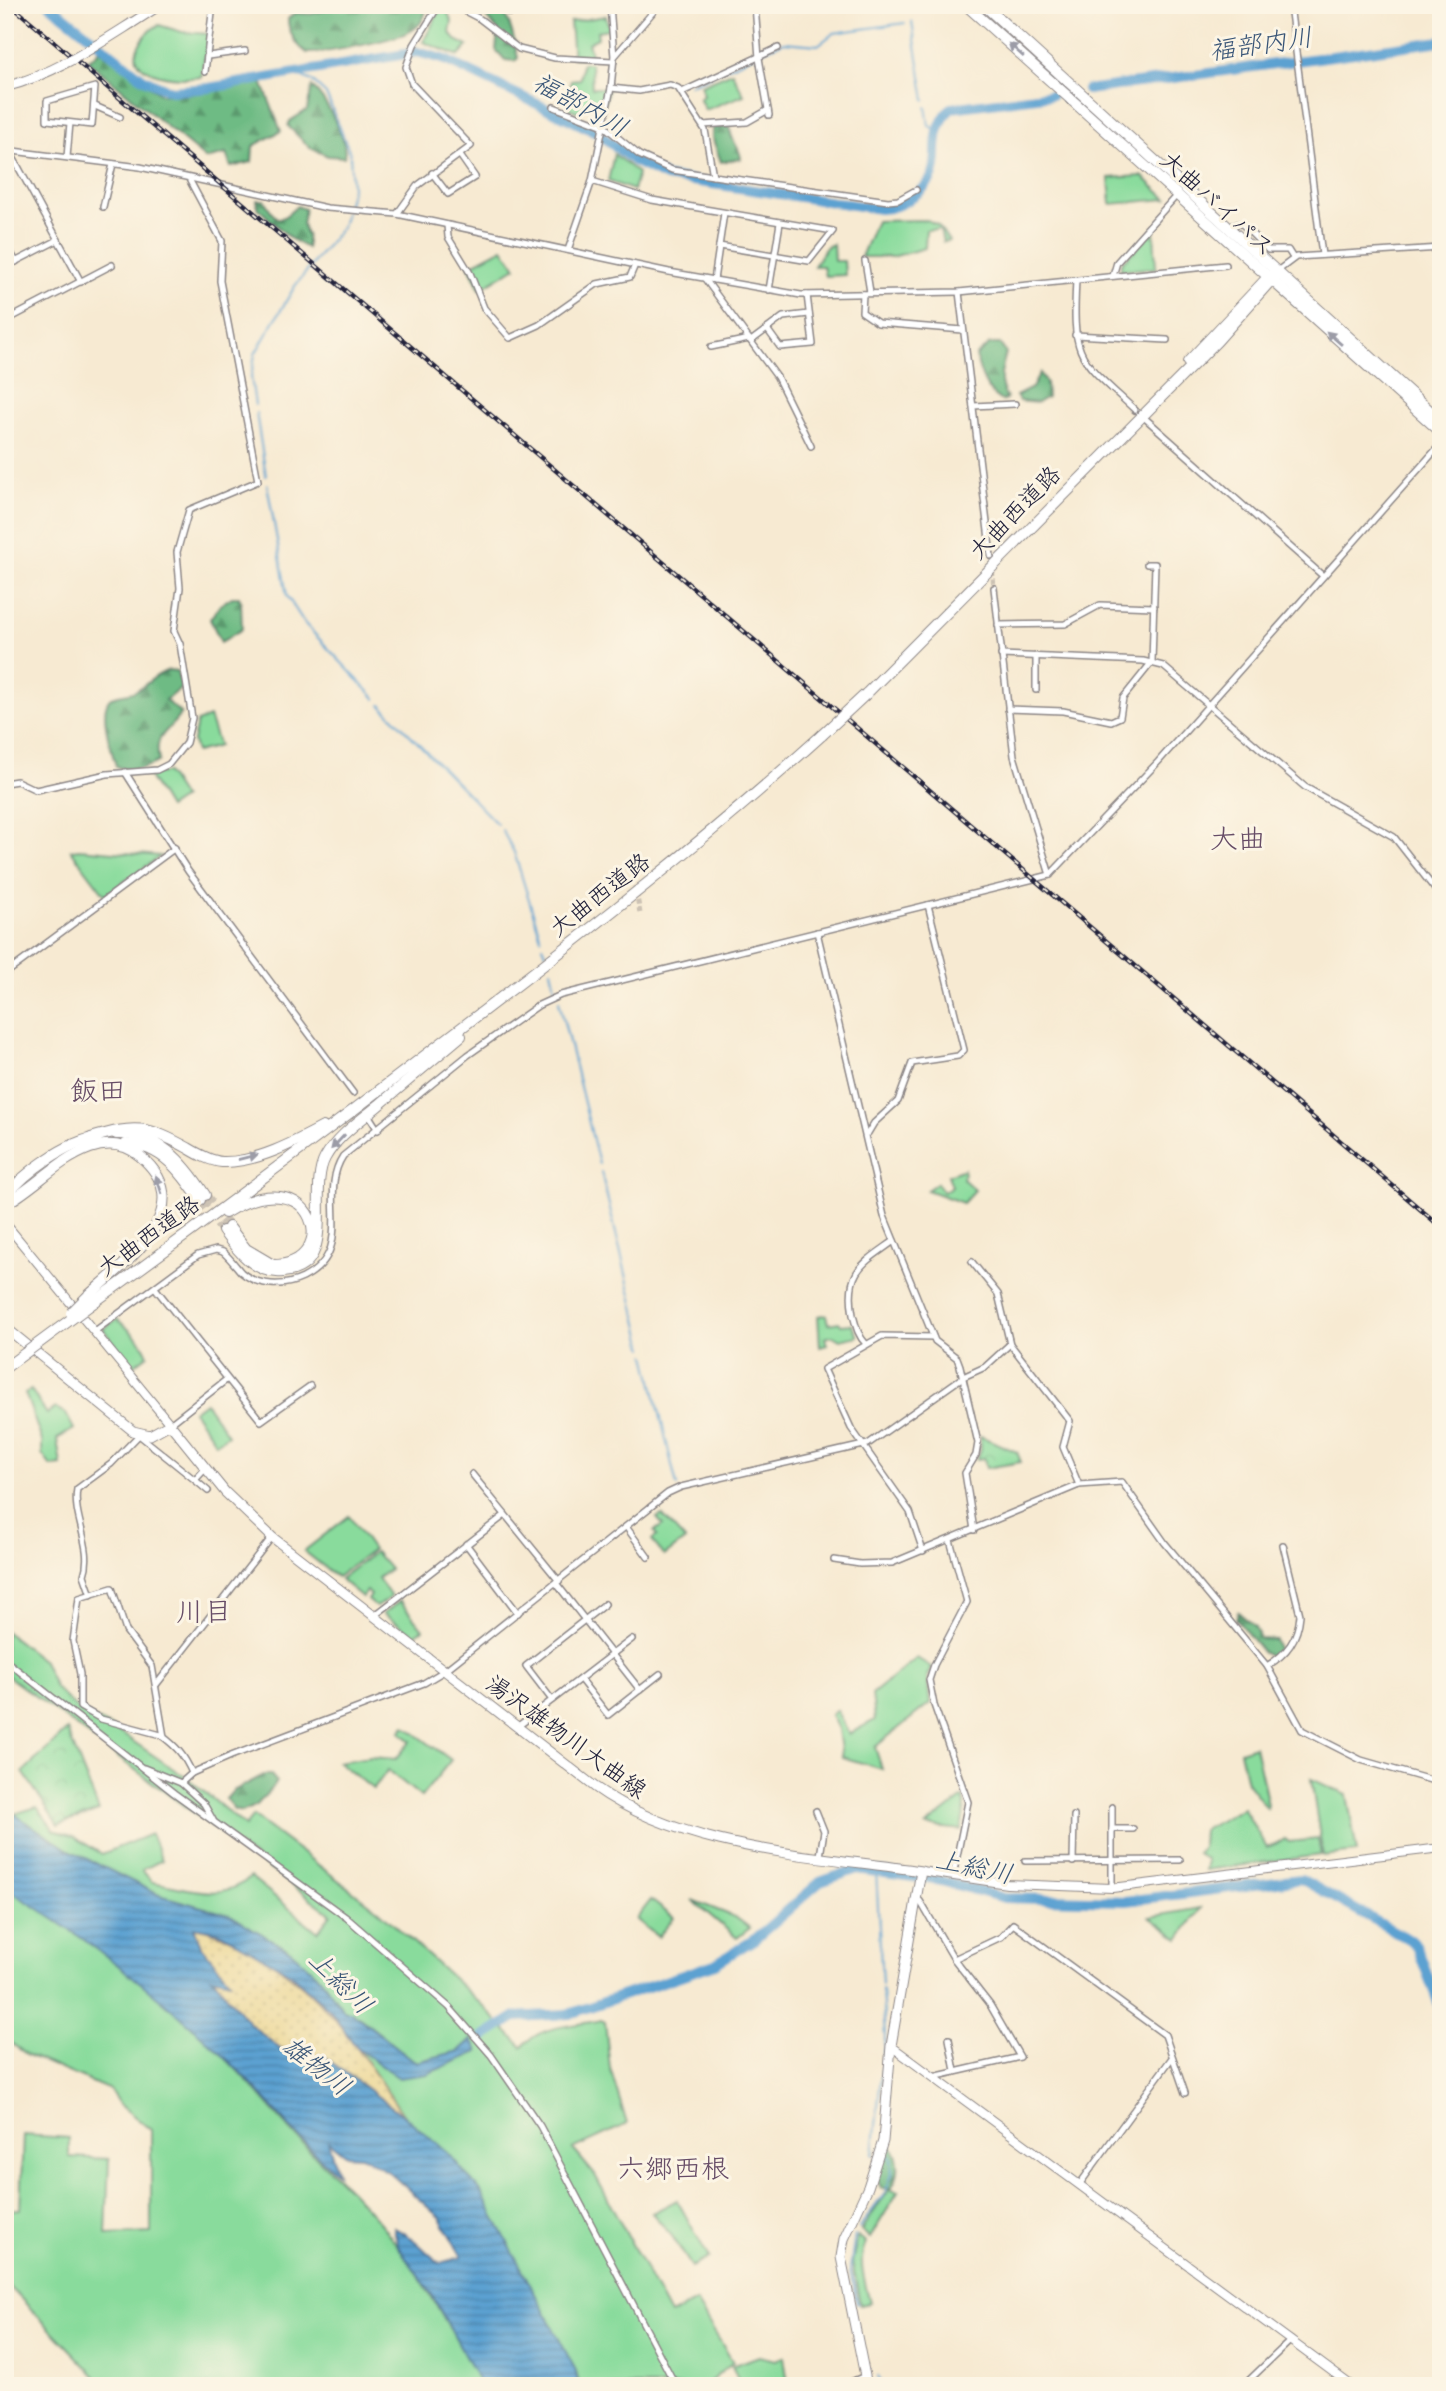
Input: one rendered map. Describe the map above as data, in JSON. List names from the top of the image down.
{
  "streets": {
    "highway": ["大曲バイパス", "大曲西道路"],
    "main road": ["湯沢雄物川大曲線"]
  },
  "crossings": [
    ["大曲バイパス", "大曲西道路"]
  ],
  "districts": [
    "大曲",
    "飯田",
    "川目",
    "六郷西根"
  ],
  "water": ["福部内川", "上総川", "雄物川"]
}
